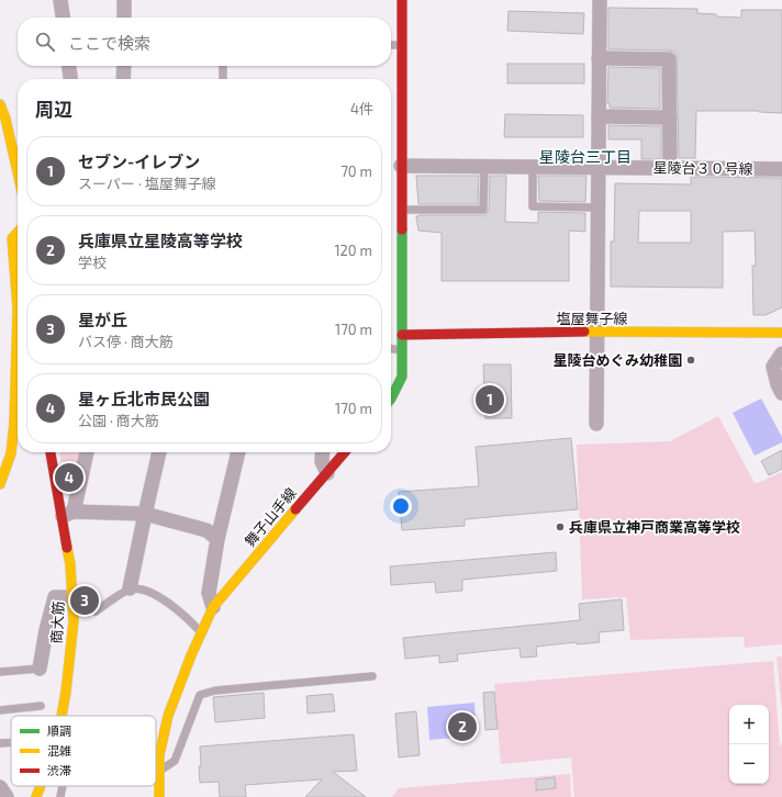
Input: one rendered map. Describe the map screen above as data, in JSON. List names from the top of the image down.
{
  "streets": {
    "street": [
      "星陵台３０号線",
      "塩屋舞子線",
      "舞子山手線",
      "商大筋"
    ]
  },
  "districts": ["星陵台三丁目"],
  "places": ["星陵台めぐみ幼稚園", "兵庫県立神戸商業高等学校"],
  "legend": ["順調", "混雑", "渋滞"],
  "page": {
    "search": "ここで検索",
    "heading": ["周辺", "4件"],
    "list": [
      {
        "mark": "1",
        "name": "セブン-イレブン",
        "note": "スーパー · 塩屋舞子線",
        "value": "70 m"
      },
      {
        "mark": "2",
        "name": "兵庫県立星陵高等学校",
        "note": "学校",
        "value": "120 m"
      },
      {
        "mark": "3",
        "name": "星が丘",
        "note": "バス停 · 商大筋",
        "value": "170 m"
      },
      {
        "mark": "4",
        "name": "星ヶ丘北市民公園",
        "note": "公園 · 商大筋",
        "value": "170 m"
      }
    ],
    "pins": [
      "1",
      "4",
      "3",
      "2"
    ],
    "map_buttons": ["+", "−"]
  }
}
